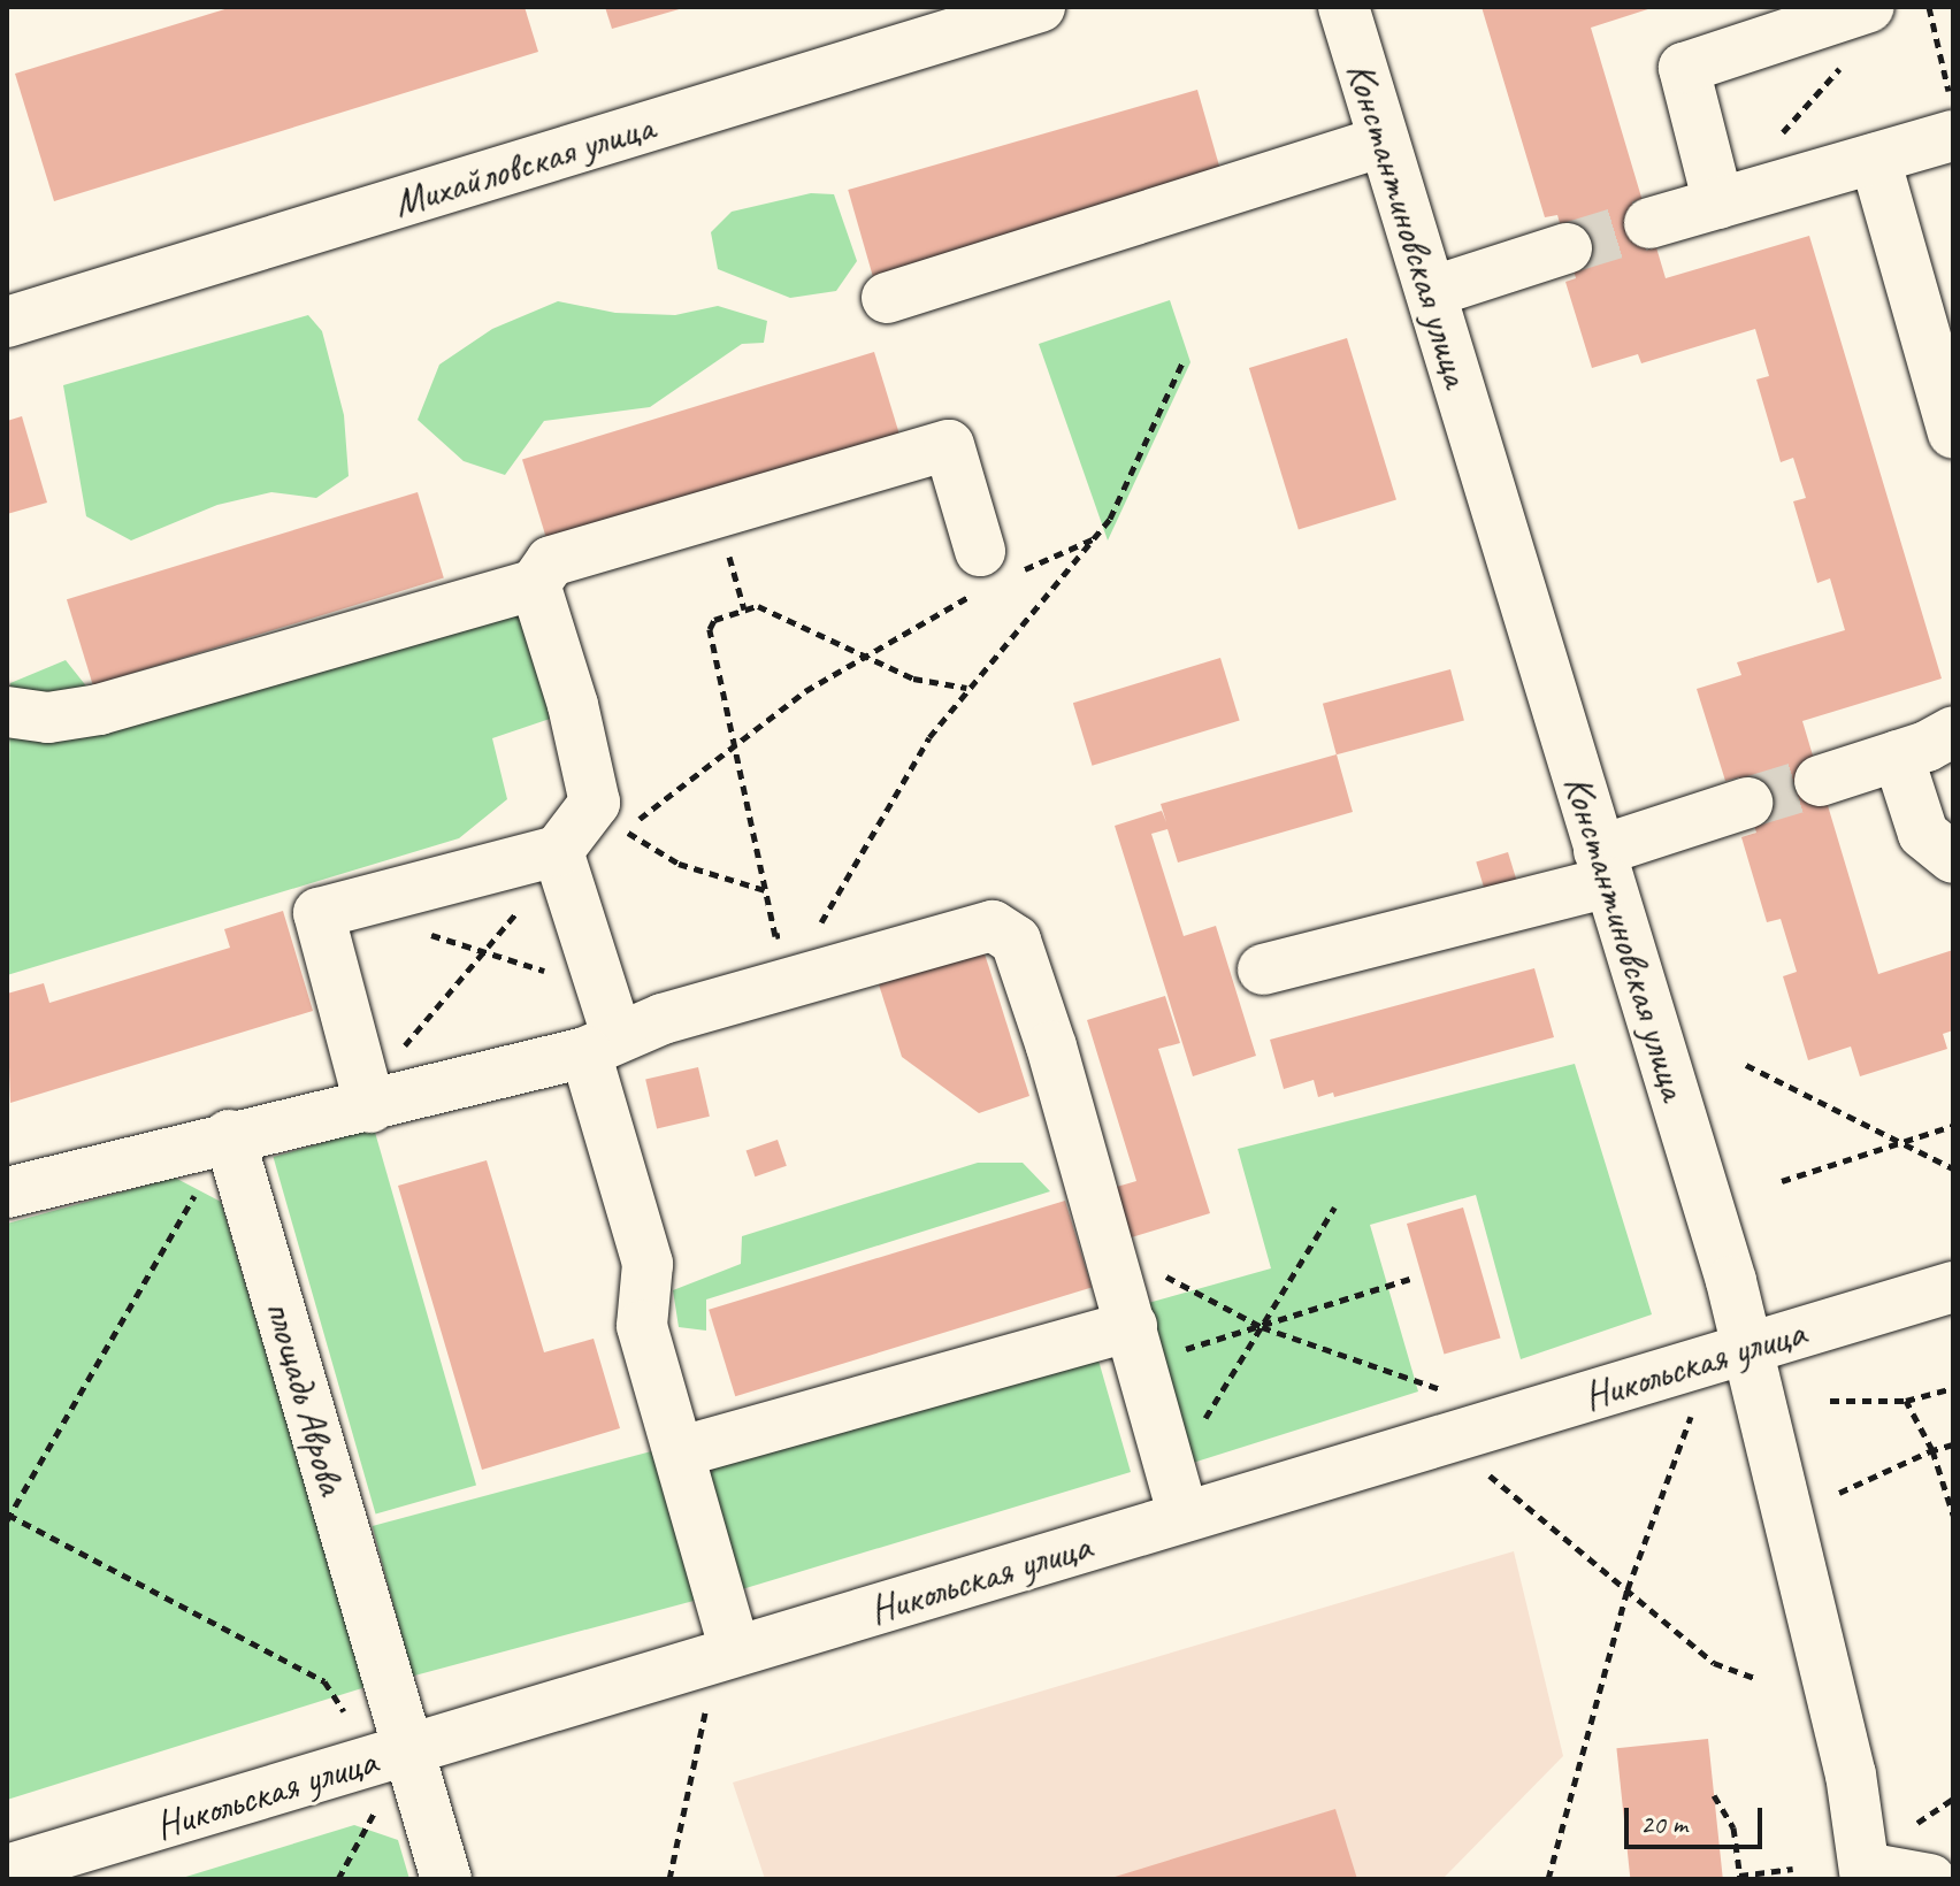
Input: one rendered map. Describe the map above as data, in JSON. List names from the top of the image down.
{
  "streets": {
    "street": [
      "Михайловская улица",
      "Константиновская улица",
      "Никольская улица",
      "площадь Аврова"
    ]
  },
  "crossings": [
    ["Константиновская улица", "Никольская улица"],
    ["Никольская улица", "площадь Аврова"]
  ],
  "scale_bar": "20 m"
}
